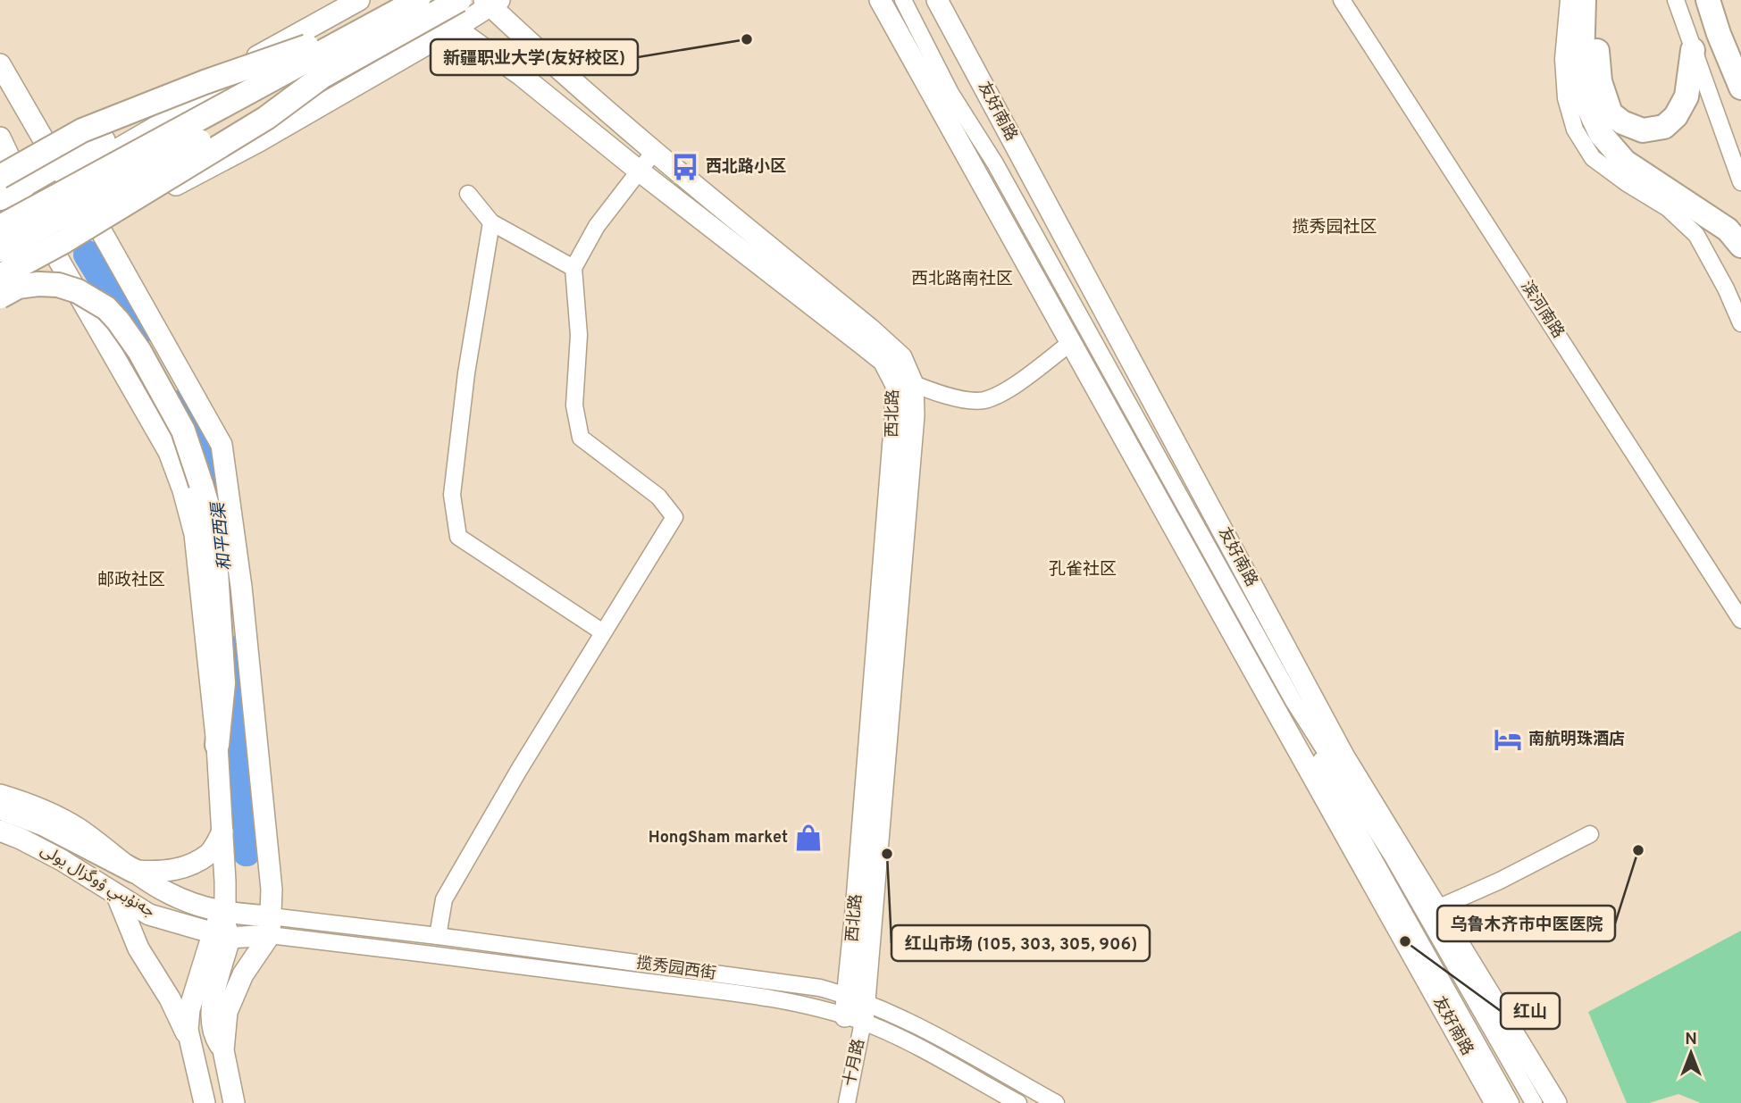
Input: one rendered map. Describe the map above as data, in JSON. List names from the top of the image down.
{
  "streets": {
    "main road": ["友好南路", "西北路", "جەنۇبىي ۋوگزال يولى"],
    "street": ["滨河南路", "揽秀园西街", "十月路"]
  },
  "crossings": [
    ["西北路", "揽秀园西街"],
    ["西北路", "十月路"],
    ["جەنۇبىي ۋوگزال يولى", "揽秀园西街"],
    ["揽秀园西街", "十月路"]
  ],
  "districts": [
    "揽秀园社区",
    "西北路南社区",
    "孔雀社区",
    "邮政社区"
  ],
  "water": ["和平西渠"],
  "places": {
    "other": [
      "新疆职业大学(友好校区)",
      "乌鲁木齐市中医医院",
      "红山市场 (105, 303, 305, 906)",
      "红山"
    ],
    "bus stop": ["西北路小区"],
    "hotel": ["南航明珠酒店"],
    "shop": ["HongSham market"]
  },
  "north": "top"
}
